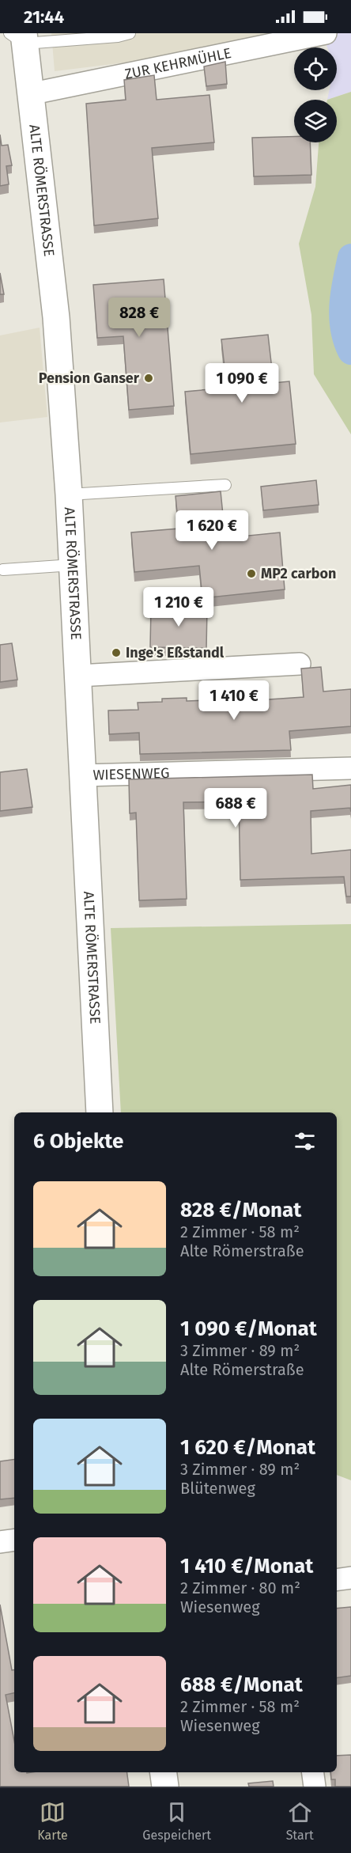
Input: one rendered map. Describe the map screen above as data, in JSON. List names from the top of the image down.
{
  "streets": {
    "main road": ["ALTE RÖMERSTRASSE"],
    "street": ["ZUR KEHRMÜHLE", "WIESENWEG"]
  },
  "crossings": [
    ["ZUR KEHRMÜHLE", "ALTE RÖMERSTRASSE"],
    ["ALTE RÖMERSTRASSE", "WIESENWEG"]
  ],
  "places": ["Pension Ganser", "MP2 carbon", "Inge's Eßstandl"],
  "page": {
    "status": "21:44",
    "price": [
      "828 €",
      "1 090 €",
      "1 620 €",
      "1 210 €",
      "1 410 €",
      "688 €"
    ],
    "heading": "6 Objekte",
    "list": [
      {
        "name": "828 €/Monat",
        "note": "2 Zimmer · 58 m² · Alte Römerstraße"
      },
      {
        "name": "1 090 €/Monat",
        "note": "3 Zimmer · 89 m² · Alte Römerstraße"
      },
      {
        "name": "1 620 €/Monat",
        "note": "3 Zimmer · 89 m² · Blütenweg"
      },
      {
        "name": "1 410 €/Monat",
        "note": "2 Zimmer · 80 m² · Wiesenweg"
      },
      {
        "name": "688 €/Monat",
        "note": "2 Zimmer · 58 m² · Wiesenweg"
      }
    ],
    "tabs": ["Karte", "Gespeichert", "Start"]
  }
}
